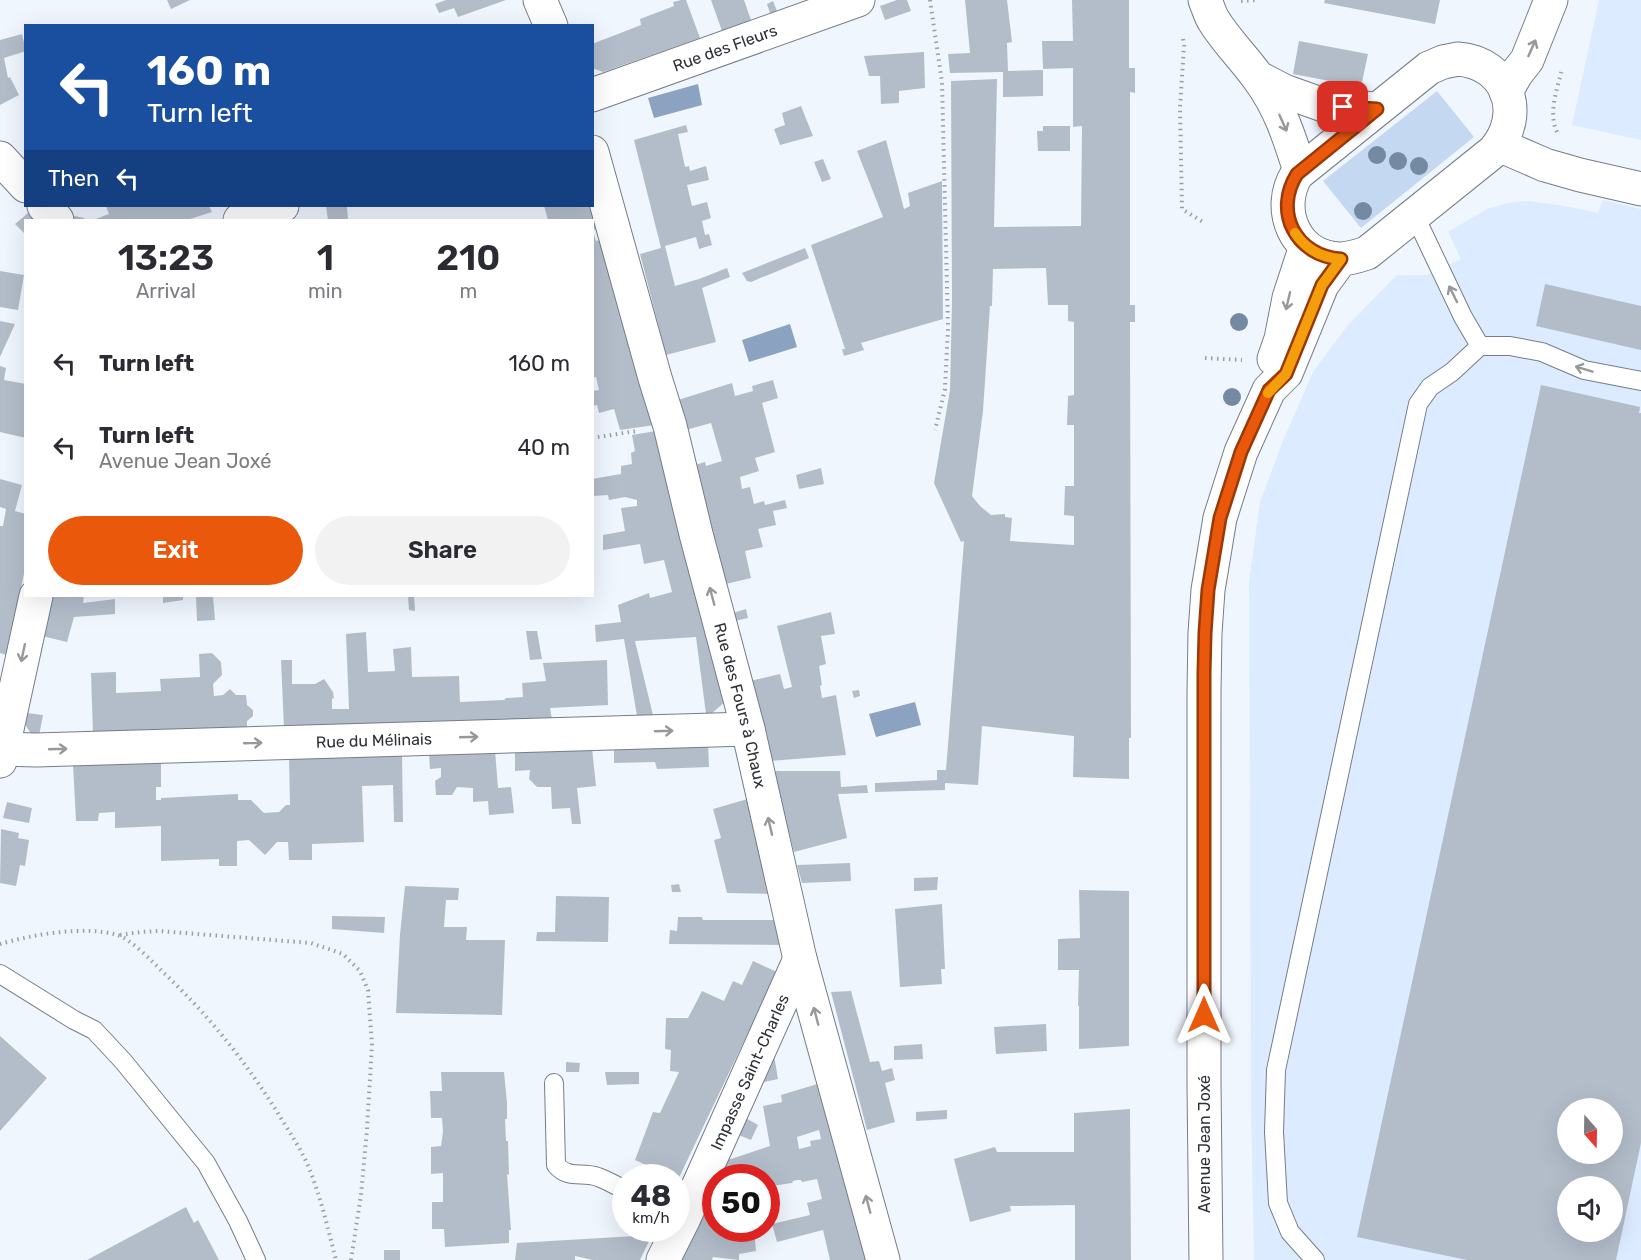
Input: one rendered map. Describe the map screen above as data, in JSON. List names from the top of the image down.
{
  "streets": {
    "street": [
      "Rue des Fleurs",
      "Rue des Fours à Chaux",
      "Rue du Mélinais",
      "Impasse Saint-Charles",
      "Avenue Jean Joxé"
    ]
  },
  "crossings": [
    ["Rue des Fours à Chaux", "Rue du Mélinais"],
    ["Rue des Fours à Chaux", "Impasse Saint-Charles"]
  ],
  "one_way": ["Rue des Fours à Chaux", "Rue du Mélinais"],
  "north": "bottom",
  "page": {
    "turn": ["160 m", "Turn left"],
    "then": "Then",
    "eta": [
      "13:23",
      "Arrival",
      "1",
      "min",
      "210",
      "m"
    ],
    "list": [
      {
        "name": "Turn left",
        "value": "160 m"
      },
      {
        "name": "Turn left",
        "note": "Avenue Jean Joxé",
        "value": "40 m"
      }
    ],
    "buttons": ["Exit", "Share"],
    "speed": "48 km/h",
    "limit": "50"
  }
}
